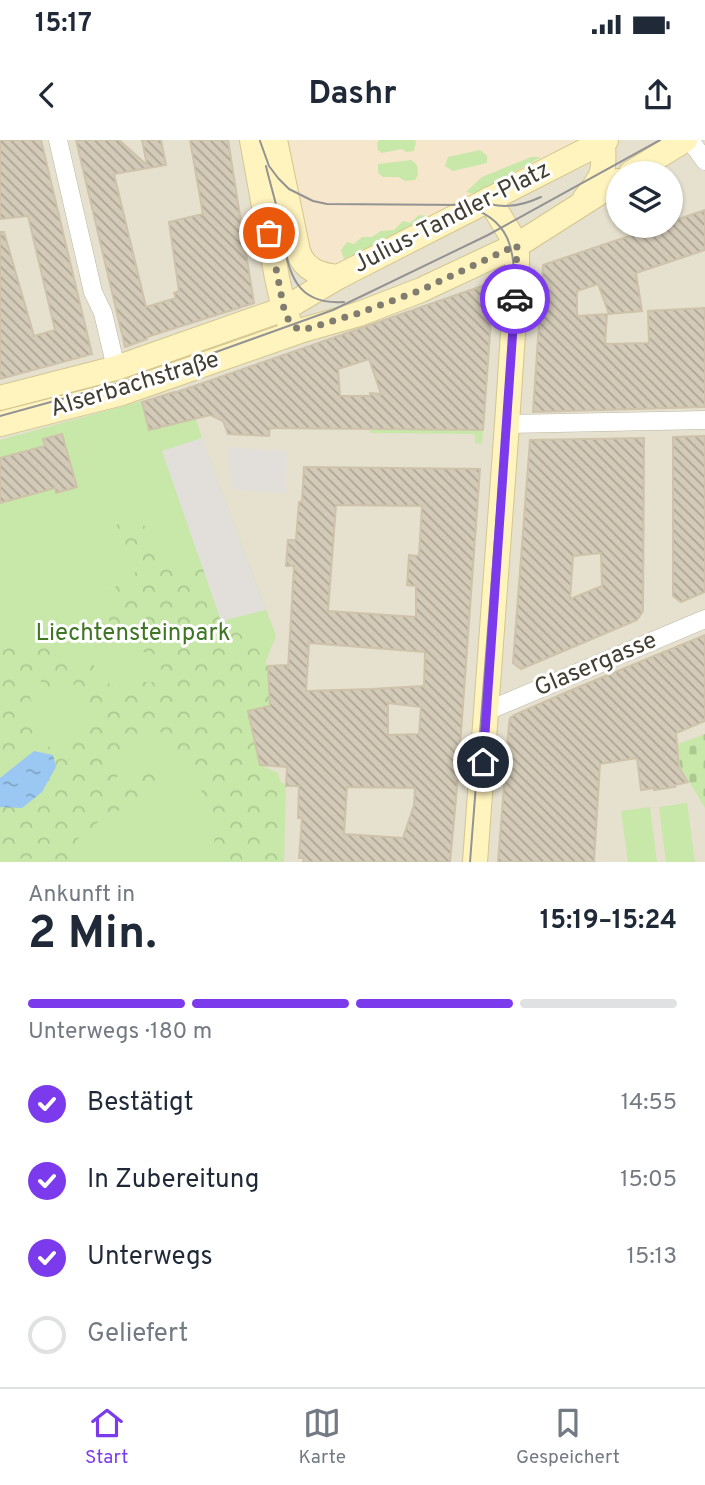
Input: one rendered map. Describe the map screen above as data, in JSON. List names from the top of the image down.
{
  "streets": {
    "main road": ["Julius-Tandler-Platz", "Alserbachstraße"],
    "street": ["Glasergasse"]
  },
  "crossings": [
    ["Julius-Tandler-Platz", "Alserbachstraße"]
  ],
  "parks": ["Liechtensteinpark"],
  "page": {
    "status": "15:17",
    "header": "Dashr",
    "heading": ["2 Min.", "Ankunft in", "15:19–15:24"],
    "bar": "Unterwegs · 180 m",
    "list": [
      ["Bestätigt", "14:55"],
      ["In Zubereitung", "15:05"],
      ["Unterwegs", "15:13"],
      "Geliefert"
    ],
    "tabs": ["Start", "Karte", "Gespeichert"]
  }
}
